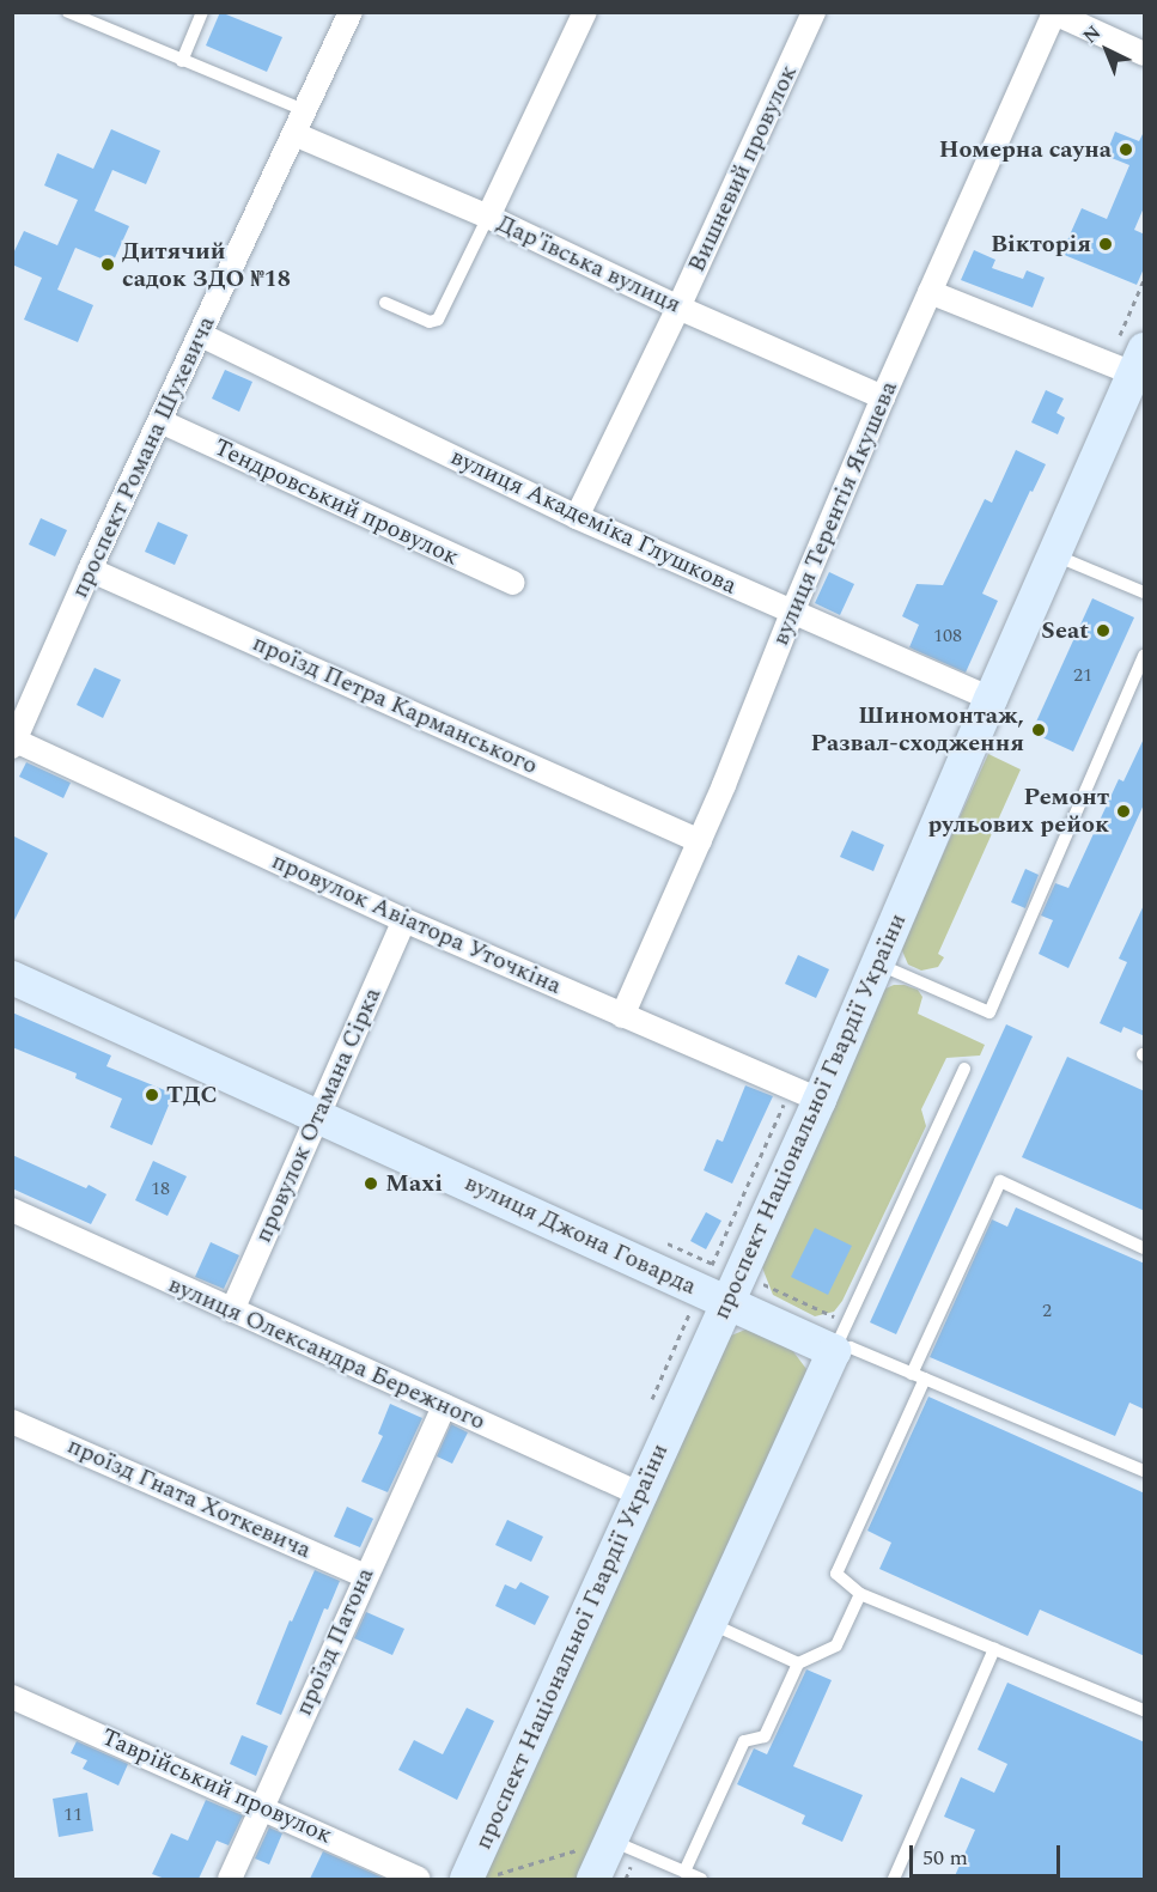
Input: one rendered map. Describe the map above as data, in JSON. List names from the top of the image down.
{
  "streets": {
    "street": [
      "Вишневий провулок",
      "Дар'ївська вулиця",
      "проспект Романа Шухевича",
      "Тендровський провулок",
      "вулиця Терентія Якушева",
      "вулиця Академіка Глушкова",
      "проїзд Петра Карманського",
      "провулок Авіатора Уточкіна",
      "провулок Отамана Сірка",
      "проспект Національної Гвардії України",
      "вулиця Джона Говарда",
      "вулиця Олександра Бережного",
      "проїзд Гната Хоткевича",
      "проїзд Патона",
      "Таврійський провулок"
    ]
  },
  "crossings": [
    ["Вишневий провулок", "Дар'ївська вулиця"],
    ["Вишневий провулок", "вулиця Академіка Глушкова"],
    ["Дар'ївська вулиця", "проспект Романа Шухевича"],
    ["Дар'ївська вулиця", "вулиця Терентія Якушева"],
    ["проспект Романа Шухевича", "Тендровський провулок"],
    ["проспект Романа Шухевича", "вулиця Академіка Глушкова"],
    ["проспект Романа Шухевича", "проїзд Петра Карманського"],
    ["проспект Романа Шухевича", "провулок Авіатора Уточкіна"],
    ["вулиця Терентія Якушева", "вулиця Академіка Глушкова"],
    ["вулиця Терентія Якушева", "проїзд Петра Карманського"],
    ["вулиця Терентія Якушева", "провулок Авіатора Уточкіна"],
    ["вулиця Академіка Глушкова", "проспект Національної Гвардії України"],
    ["провулок Авіатора Уточкіна", "провулок Отамана Сірка"],
    ["провулок Авіатора Уточкіна", "проспект Національної Гвардії України"],
    ["провулок Отамана Сірка", "вулиця Джона Говарда"],
    ["провулок Отамана Сірка", "вулиця Олександра Бережного"],
    ["проспект Національної Гвардії України", "вулиця Джона Говарда"],
    ["проспект Національної Гвардії України", "вулиця Олександра Бережного"],
    ["вулиця Олександра Бережного", "проїзд Патона"],
    ["проїзд Гната Хоткевича", "проїзд Патона"],
    ["проїзд Патона", "Таврійський провулок"]
  ],
  "places": [
    "Номерна сауна",
    "Вікторія",
    "Дитячий садок ЗДО №18",
    "Seat",
    "Шиномонтаж, Развал-сходження",
    "Ремонт рульових рейок",
    "ТДС",
    "Maxi"
  ],
  "house_numbers": [
    "108",
    "21",
    "18",
    "2",
    "11"
  ],
  "scale_bar": "50 m",
  "north": "top left"
}
